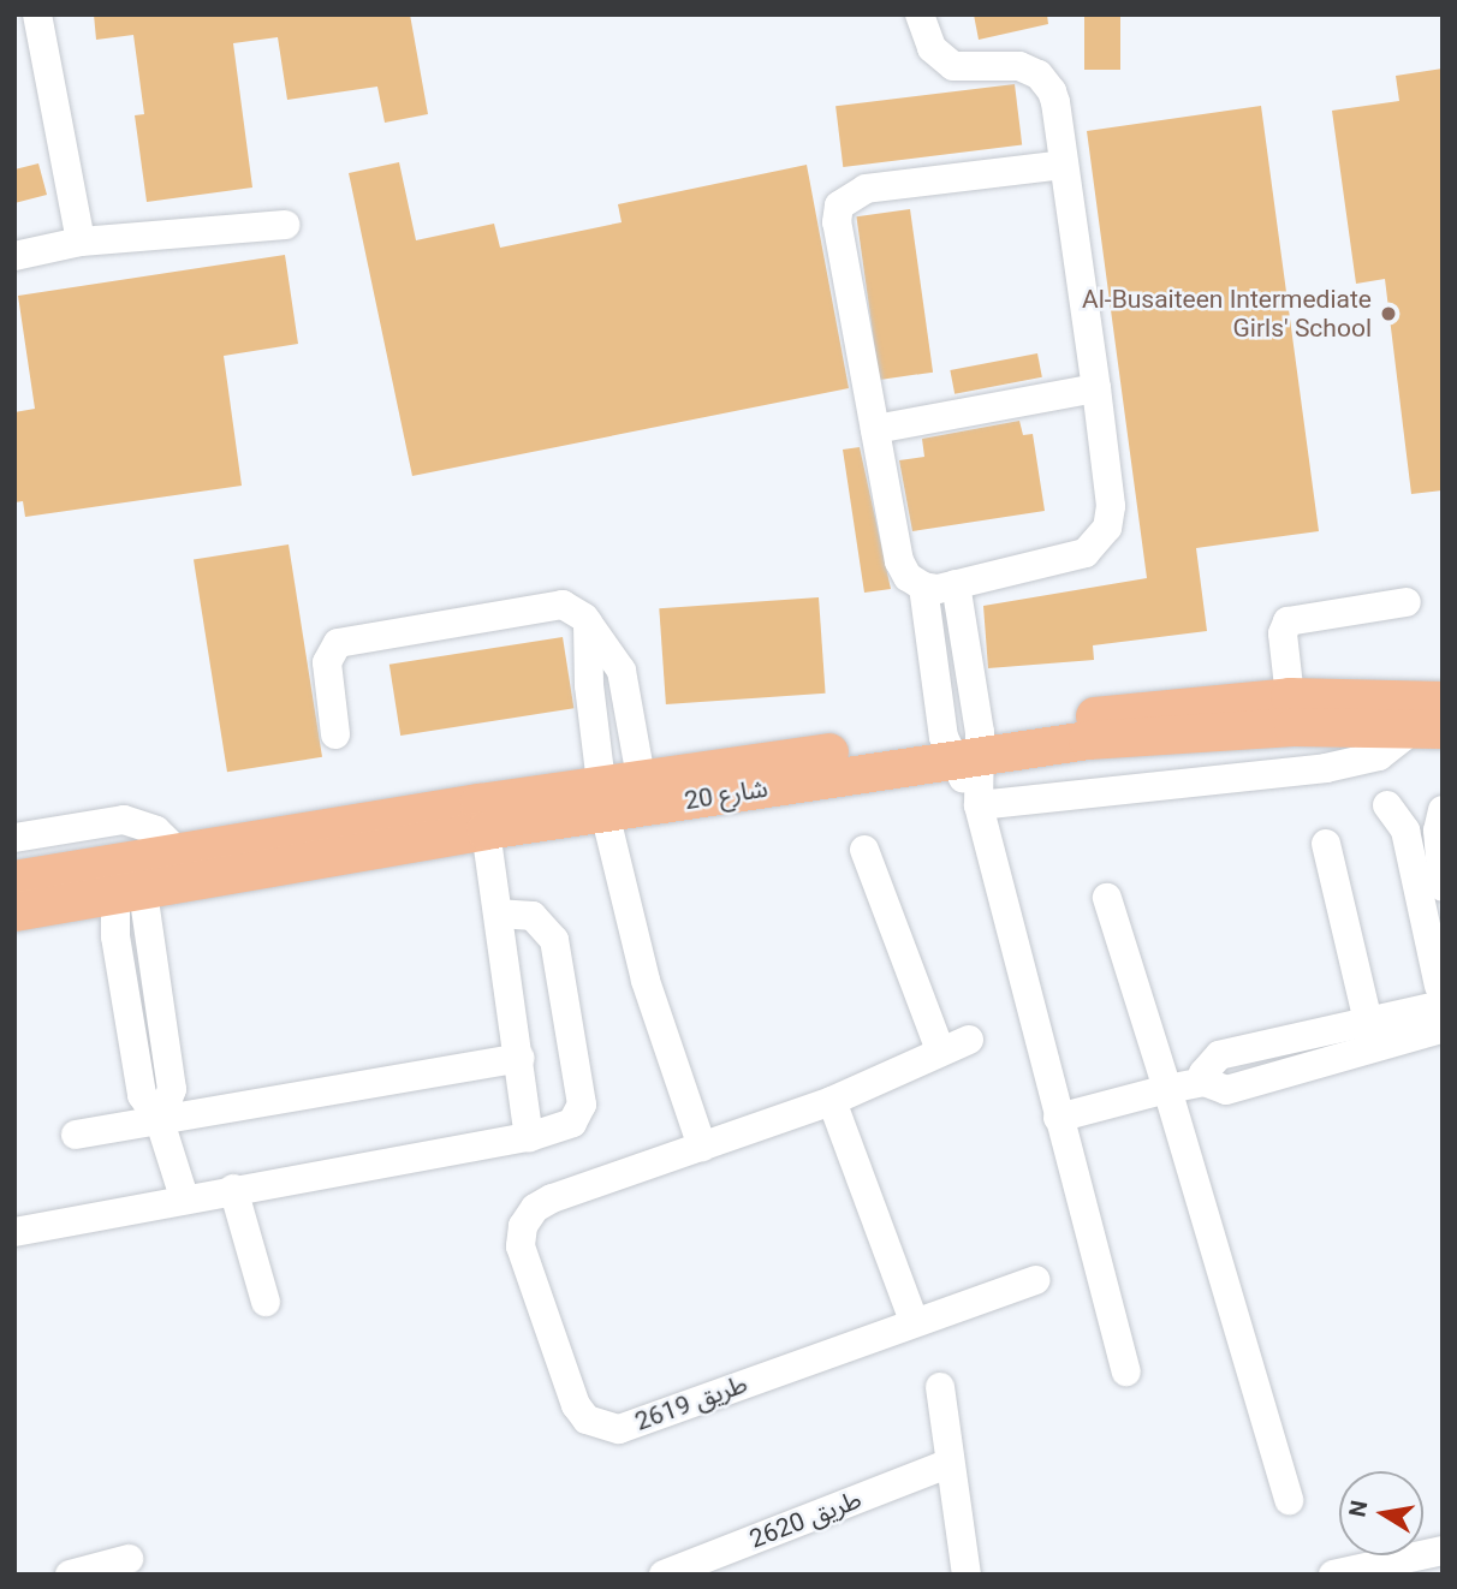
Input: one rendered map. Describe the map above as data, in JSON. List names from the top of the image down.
{
  "streets": {
    "main road": ["شارع 20"],
    "street": ["طريق 2619", "طريق 2620"]
  },
  "places": ["Al-Busaiteen Intermediate Girls' School"],
  "north": "left"
}
